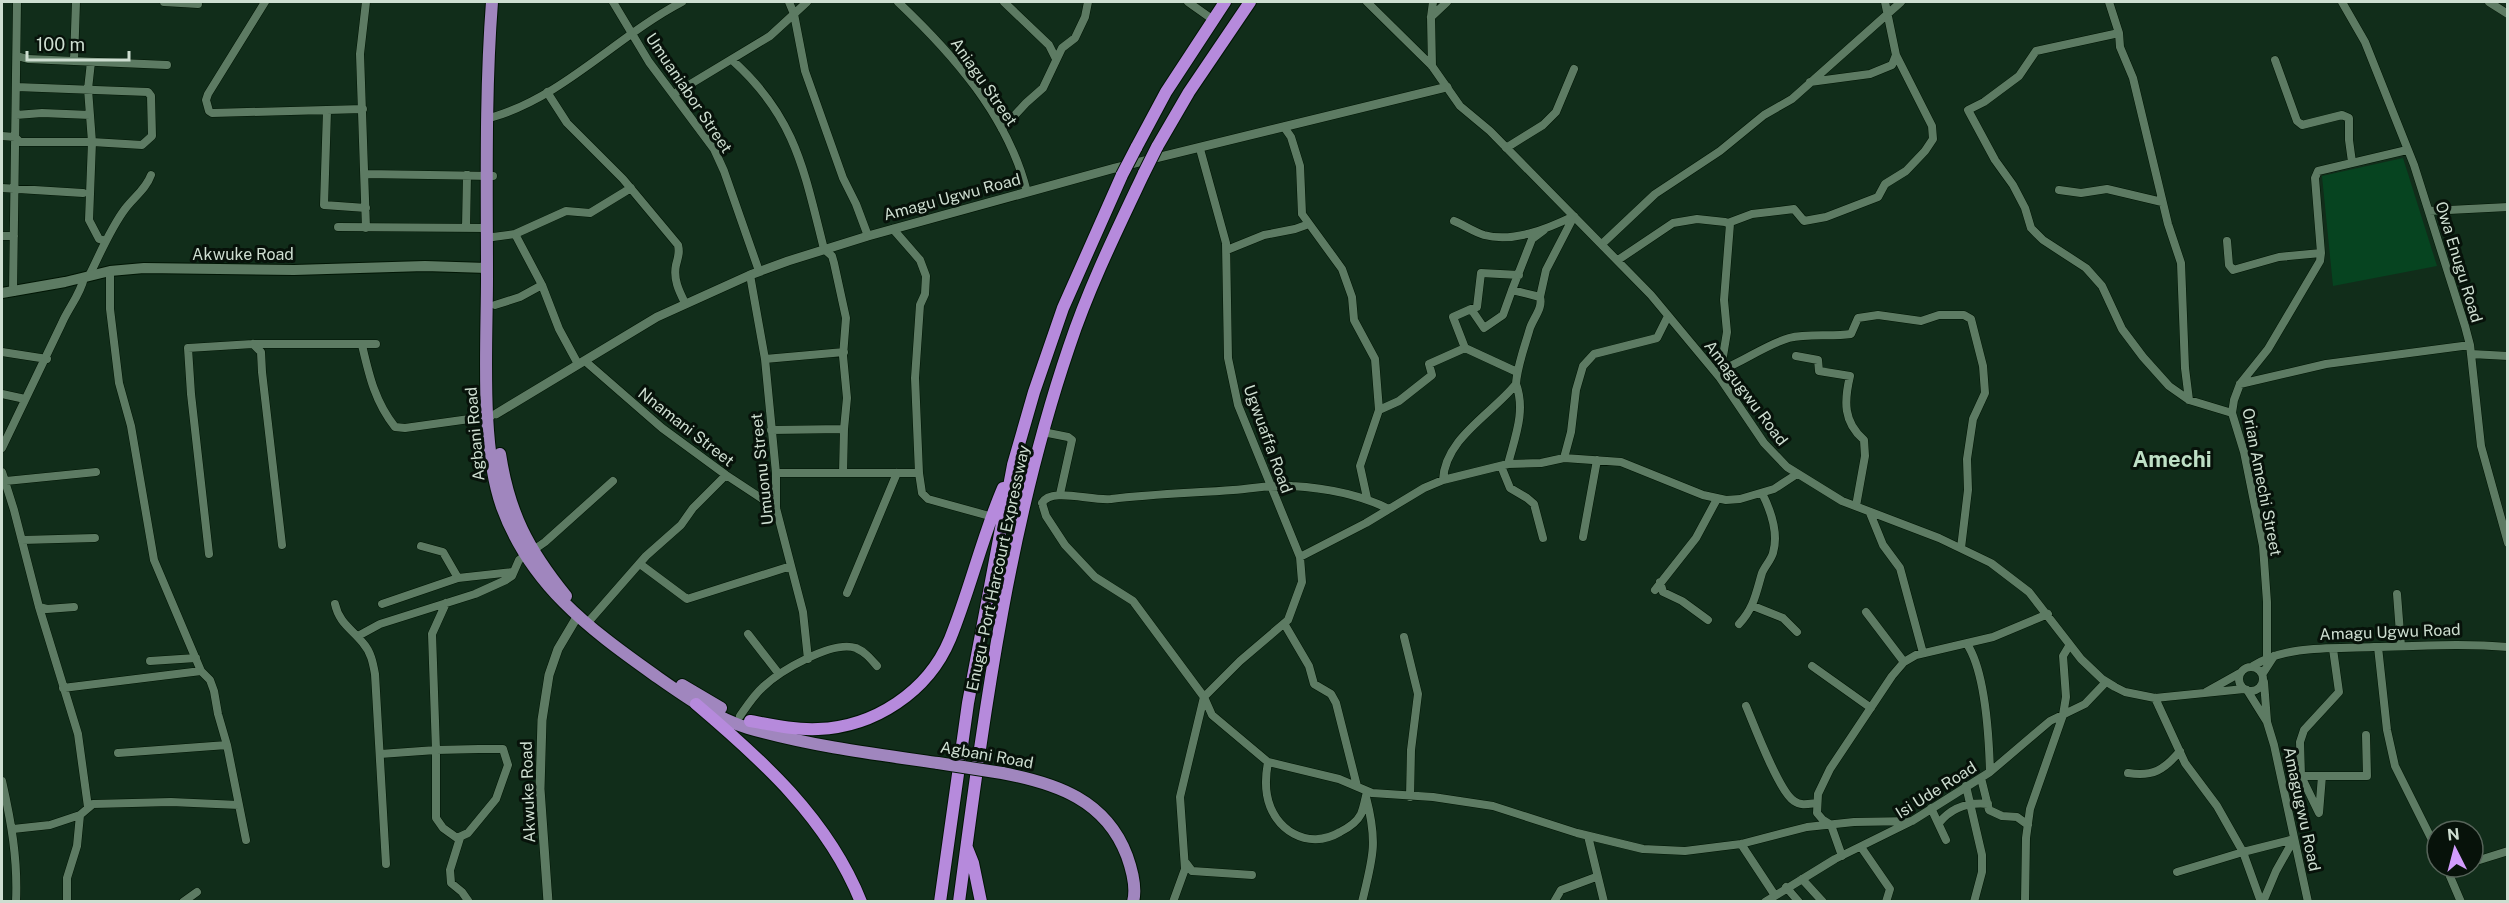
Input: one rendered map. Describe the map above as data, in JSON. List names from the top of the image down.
{
  "streets": {
    "highway": ["Enugu - Port Harcourt Expressway"],
    "main road": ["Akwuke Road", "Agbani Road"],
    "street": [
      "Aniagu Street",
      "Umuaniabor Street",
      "Amagu Ugwu Road",
      "Owa Enugu Road",
      "Amagugwu Road",
      "Nnamani Street",
      "Ugwuaffa Road",
      "Umuonu Street",
      "Orian Amechi Street",
      "Isi Ude Road"
    ]
  },
  "crossings": [
    ["Aniagu Street", "Amagu Ugwu Road"],
    ["Umuaniabor Street", "Amagu Ugwu Road"],
    ["Umuaniabor Street", "Umuonu Street"],
    ["Amagu Ugwu Road", "Amagugwu Road"],
    ["Amagu Ugwu Road", "Nnamani Street"],
    ["Amagu Ugwu Road", "Agbani Road"],
    ["Amagu Ugwu Road", "Ugwuaffa Road"],
    ["Amagu Ugwu Road", "Umuonu Street"],
    ["Amagu Ugwu Road", "Orian Amechi Street"],
    ["Akwuke Road", "Agbani Road"],
    ["Owa Enugu Road", "Orian Amechi Street"],
    ["Amagugwu Road", "Isi Ude Road"],
    ["Nnamani Street", "Umuonu Street"]
  ],
  "districts": ["Amechi"],
  "scale_bar": "100 m",
  "north": "top"
}
